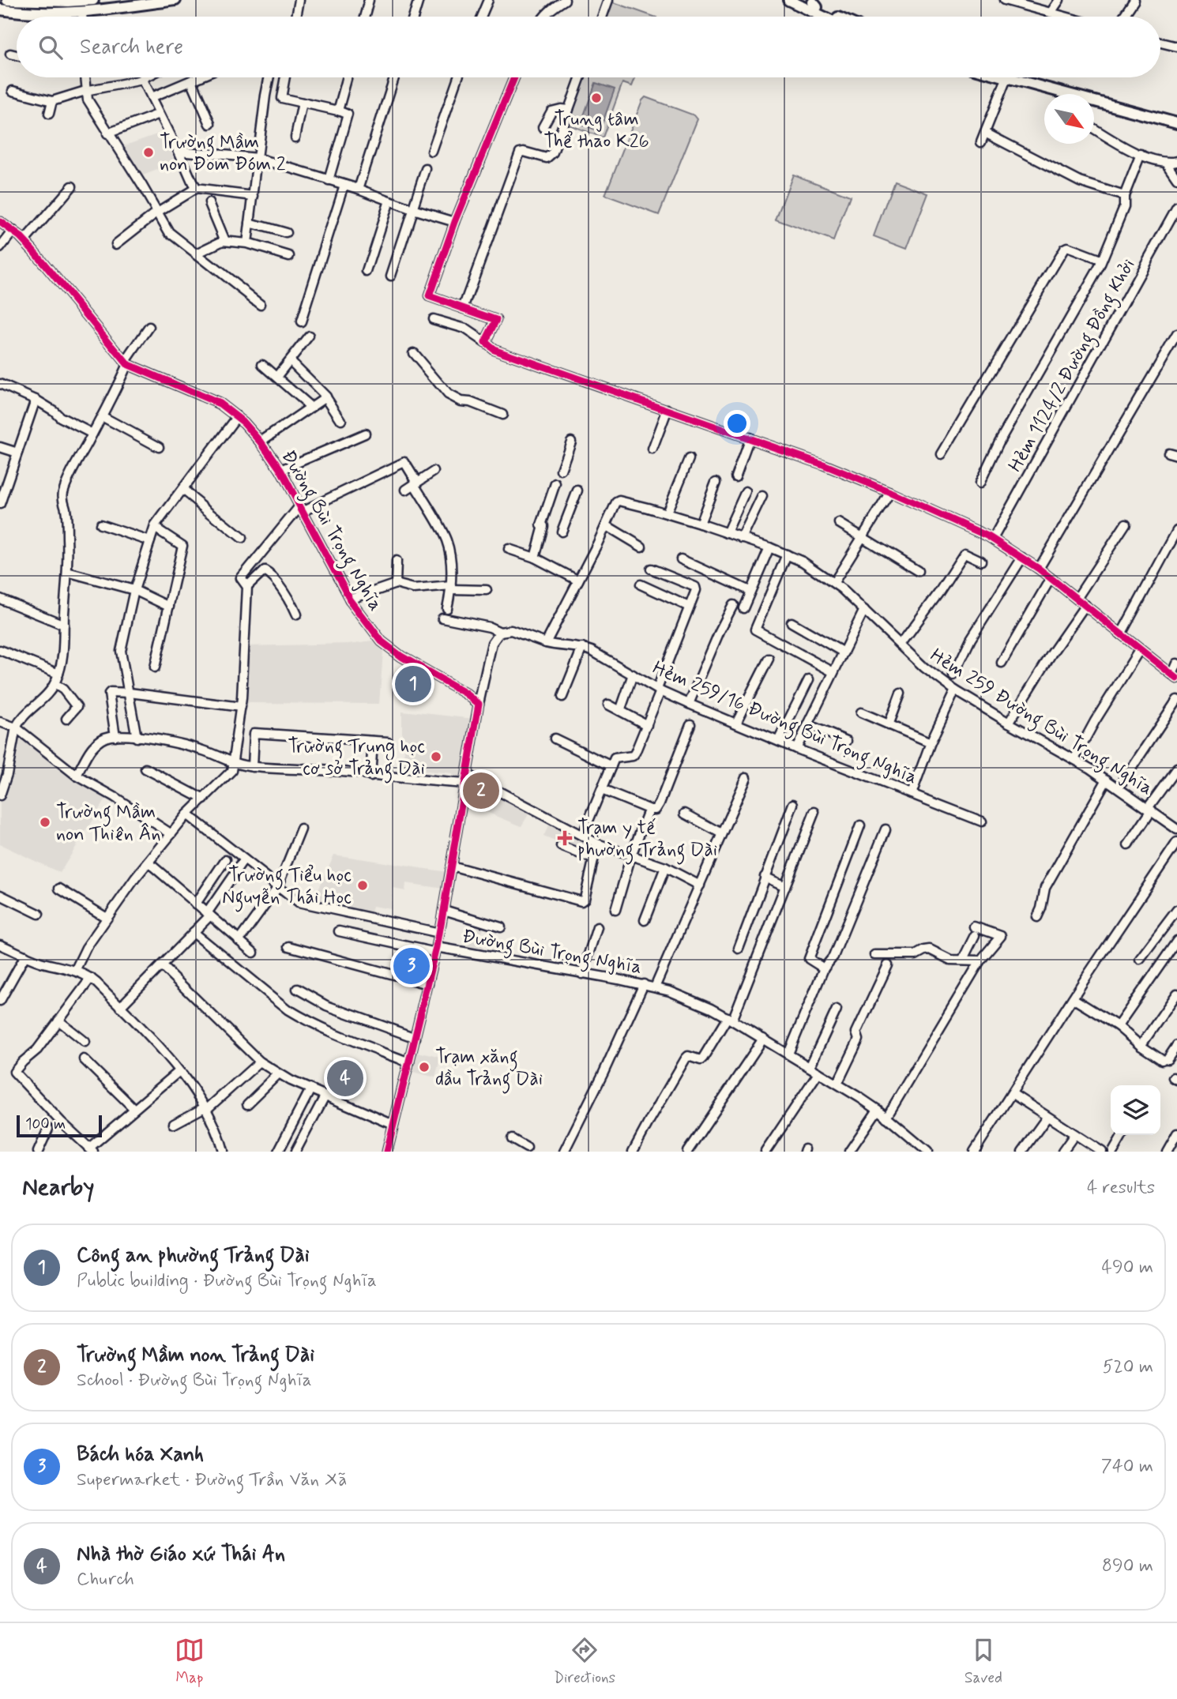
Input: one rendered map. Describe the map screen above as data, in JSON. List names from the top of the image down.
{
  "streets": {
    "street": [
      "Hẻm 1124/2 Đường Đồng Khởi",
      "Đường Bùi Trọng Nghĩa",
      "Hẻm 259 Đường Bùi Trọng Nghĩa",
      "Hẻm 259/16 Đường Bùi Trọng Nghĩa"
    ]
  },
  "crossings": [
    ["Hẻm 259 Đường Bùi Trọng Nghĩa", "Hẻm 259/16 Đường Bùi Trọng Nghĩa"]
  ],
  "places": {
    "other": [
      "Trung tâm Thể thao K26",
      "Trường Mầm non Đom Đóm 2",
      "Trường Trung học cơ sở Trảng Dài",
      "Trường Mầm non Thiên Ân",
      "Trường Tiểu học Nguyễn Thái Học",
      "Trạm xăng dầu Trảng Dài"
    ],
    "health": ["Trạm y tế phường Trảng Dài"]
  },
  "scale_bar": "100 m",
  "north": "bottom right",
  "page": {
    "search": "Search here",
    "pins": [
      "1",
      "2",
      "3",
      "4"
    ],
    "scale": "100 m",
    "heading": ["Nearby", "4 results"],
    "list": [
      {
        "mark": "1",
        "name": "Công an phường Trảng Dài",
        "note": "Public building · Đường Bùi Trọng Nghĩa",
        "value": "490 m"
      },
      {
        "mark": "2",
        "name": "Trường Mầm non Trảng Dài",
        "note": "School · Đường Bùi Trọng Nghĩa",
        "value": "520 m"
      },
      {
        "mark": "3",
        "name": "Bách hóa Xanh",
        "note": "Supermarket · Đường Trần Văn Xã",
        "value": "740 m"
      },
      {
        "mark": "4",
        "name": "Nhà thờ Giáo xứ Thái An",
        "note": "Church",
        "value": "890 m"
      }
    ],
    "nav": ["Map", "Directions", "Saved"]
  }
}
